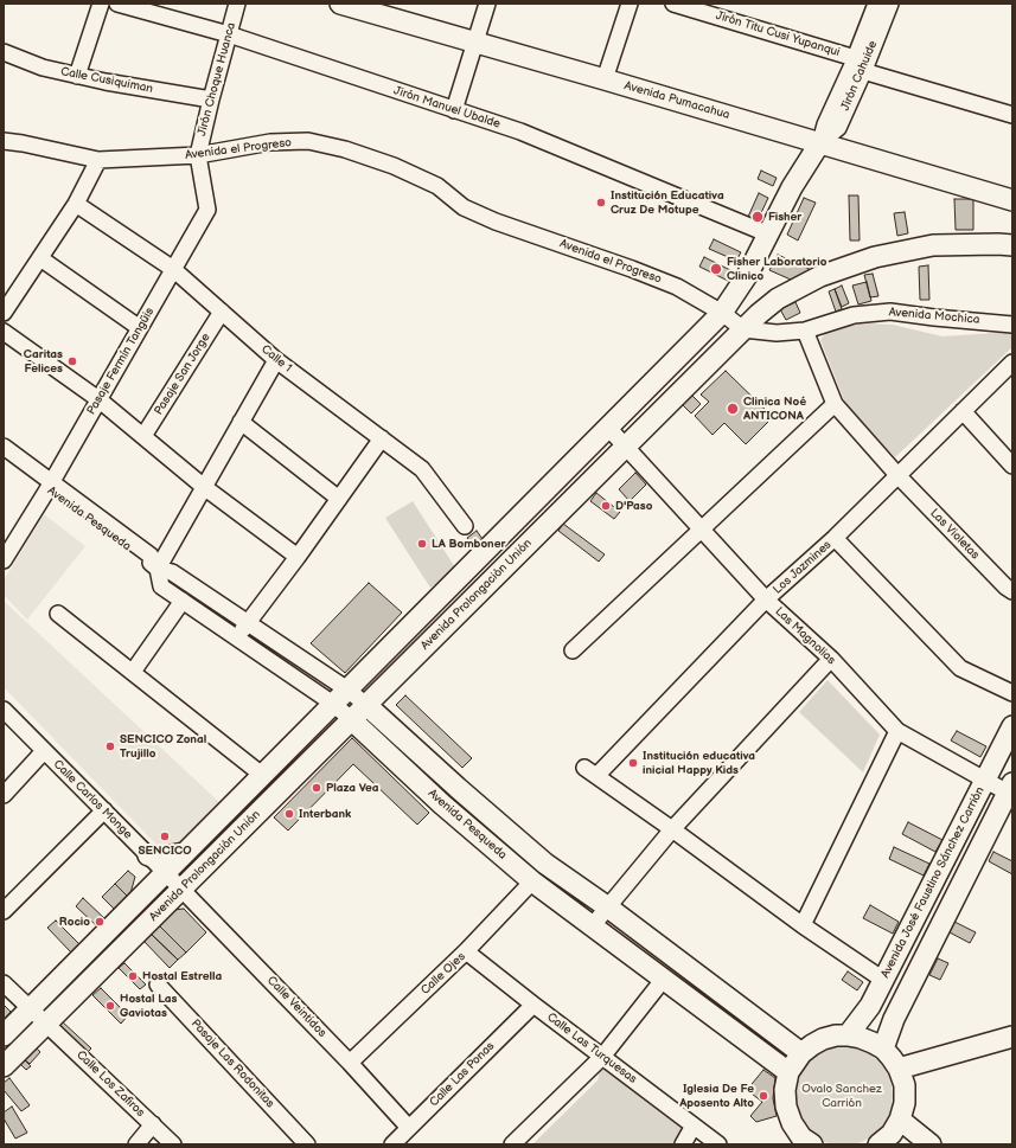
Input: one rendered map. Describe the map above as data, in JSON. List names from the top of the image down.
{
  "streets": {
    "main road": [
      "Jirón Cahuide",
      "Avenida Pumacahua",
      "Avenida Pesqueda",
      "Avenida Prolongación Unión",
      "Avenida José Faustino Sánchez Carrión"
    ],
    "street": [
      "Jirón Titu Cusi Yupanqui",
      "Jirón Choque Huanca",
      "Calle Cusiquiman",
      "Jirón Manuel Ubalde",
      "Avenida el Progreso",
      "Avenida Mochica",
      "Calle 1",
      "Pasaje Fermín Tangüis",
      "Pasaje San Jorge",
      "Las Violetas",
      "Los Jazmines",
      "Las Magnolias",
      "Calle Carlos Monge",
      "Calle Ojes",
      "Calle Veintidos",
      "Calle Las Turquesas",
      "Pasaje Las Rodonitas",
      "Calle Las Ponas",
      "Calle Los Zafiros"
    ]
  },
  "crossings": [
    ["Jirón Titu Cusi Yupanqui", "Jirón Cahuide"],
    ["Jirón Cahuide", "Avenida Pumacahua"],
    ["Jirón Cahuide", "Jirón Manuel Ubalde"],
    ["Jirón Cahuide", "Avenida el Progreso"],
    ["Jirón Cahuide", "Avenida Prolongación Unión"],
    ["Jirón Choque Huanca", "Calle Cusiquiman"],
    ["Jirón Choque Huanca", "Jirón Manuel Ubalde"],
    ["Jirón Choque Huanca", "Avenida el Progreso"],
    ["Jirón Choque Huanca", "Pasaje Fermín Tangüis"],
    ["Avenida el Progreso", "Pasaje Fermín Tangüis"],
    ["Avenida el Progreso", "Avenida Prolongación Unión"],
    ["Avenida Mochica", "Las Violetas"],
    ["Avenida Mochica", "Avenida Prolongación Unión"],
    ["Calle 1", "Pasaje Fermín Tangüis"],
    ["Calle 1", "Pasaje San Jorge"],
    ["Pasaje Fermín Tangüis", "Avenida Pesqueda"],
    ["Avenida Pesqueda", "Avenida Prolongación Unión"],
    ["Avenida Pesqueda", "Calle Ojes"],
    ["Las Violetas", "Los Jazmines"],
    ["Los Jazmines", "Las Magnolias"],
    ["Avenida Prolongación Unión", "Las Magnolias"],
    ["Avenida Prolongación Unión", "Calle Carlos Monge"],
    ["Avenida Prolongación Unión", "Calle Veintidos"],
    ["Avenida Prolongación Unión", "Calle Los Zafiros"],
    ["Las Magnolias", "Avenida José Faustino Sánchez Carrión"],
    ["Calle Carlos Monge", "Calle Veintidos"],
    ["Calle Ojes", "Calle Veintidos"],
    ["Calle Ojes", "Calle Las Turquesas"],
    ["Calle Veintidos", "Calle Las Ponas"],
    ["Calle Las Turquesas", "Calle Las Ponas"]
  ],
  "parks": ["Ovalo Sanchez Carrión"],
  "places": [
    "Institución Educativa Cruz De Motupe",
    "Fisher",
    "Fisher Laboratorio Clinico",
    "Caritas Felices",
    "Clinica Noé ANTICONA",
    "D'Paso",
    "LA Bomboner",
    "SENCICO Zonal Trujillo",
    "Institución educativa inicial Happy Kids",
    "Plaza Vea",
    "Interbank",
    "SENCICO",
    "Rocio",
    "Hostal Estrella",
    "Hostal Las Gaviotas",
    "Iglesia De Fe Aposento Alto"
  ]
}
